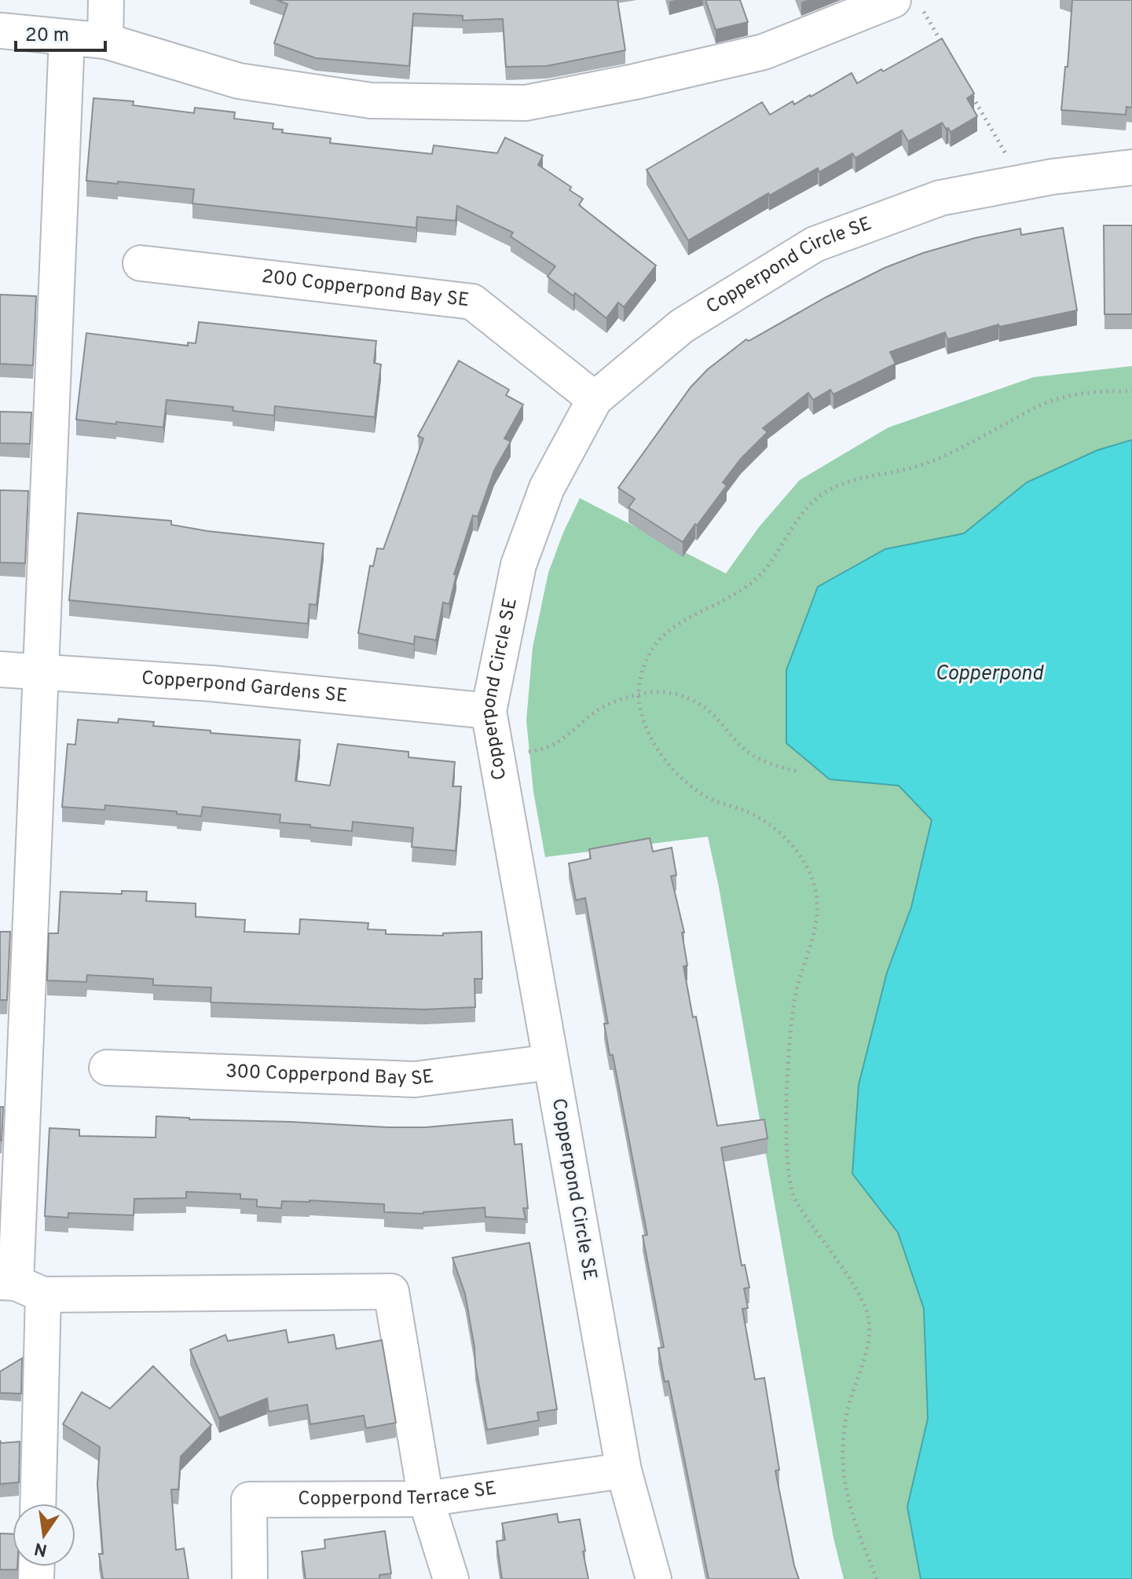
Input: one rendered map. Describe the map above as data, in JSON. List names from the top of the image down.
{
  "streets": {
    "street": [
      "Copperpond Circle SE",
      "200 Copperpond Bay SE",
      "Copperpond Gardens SE",
      "300 Copperpond Bay SE",
      "Copperpond Terrace SE"
    ]
  },
  "crossings": [
    ["Copperpond Circle SE", "200 Copperpond Bay SE"],
    ["Copperpond Circle SE", "Copperpond Gardens SE"],
    ["Copperpond Circle SE", "300 Copperpond Bay SE"],
    ["Copperpond Circle SE", "Copperpond Terrace SE"]
  ],
  "water": ["Copperpond"],
  "scale_bar": "20 m",
  "north": "bottom"
}
